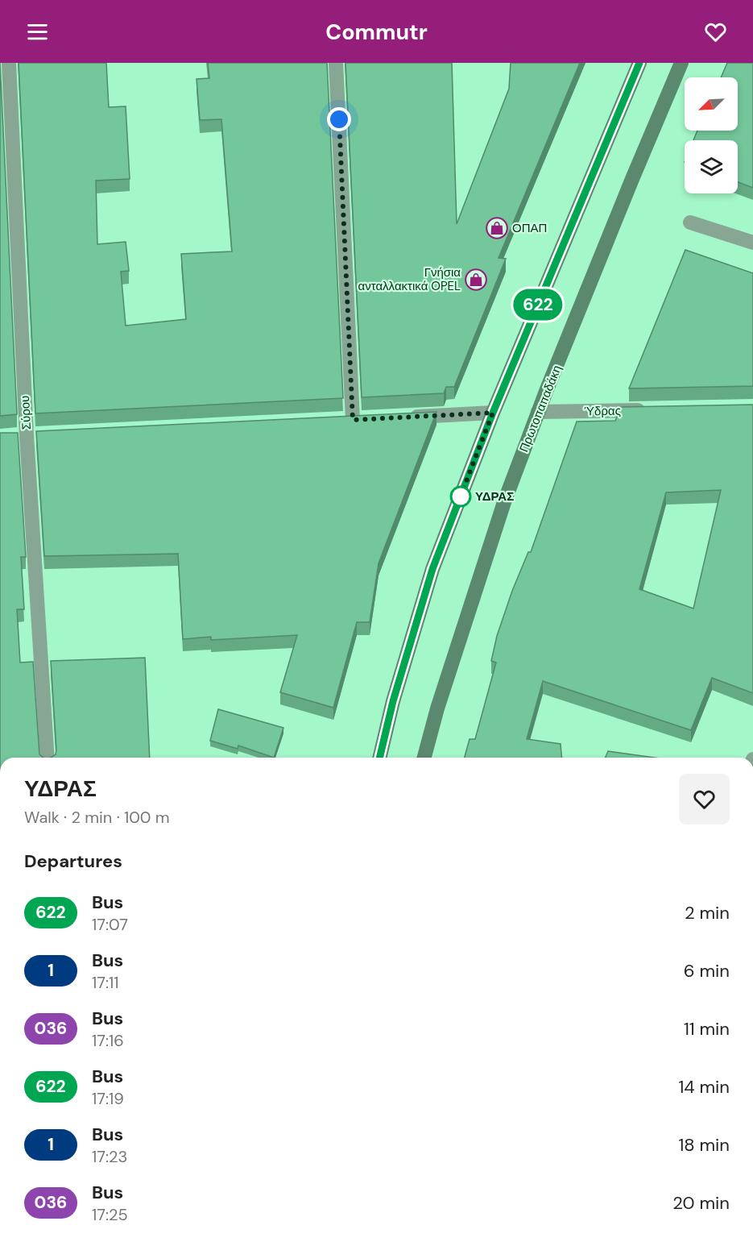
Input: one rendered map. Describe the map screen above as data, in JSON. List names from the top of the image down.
{
  "streets": {
    "main road": ["Πρωτοπαπαδάκη"],
    "street": ["Ύδρας", "Σύρου"]
  },
  "crossings": [
    ["Πρωτοπαπαδάκη", "Ύδρας"]
  ],
  "places": {
    "shop": ["ΟΠΑΠ", "Γνήσια ανταλλακτικά OPEL"],
    "other": ["ΥΔΡΑΣ"]
  },
  "lines": ["bus line 622"],
  "north": "bottom left",
  "page": {
    "header": "Commutr",
    "on_map": "622",
    "heading": [
      ["ΥΔΡΑΣ", "Walk · 2 min · 100 m"],
      "Departures"
    ],
    "list": [
      {
        "mark": "622",
        "name": "Bus",
        "note": "17:07",
        "value": "2 min"
      },
      {
        "mark": "1",
        "name": "Bus",
        "note": "17:11",
        "value": "6 min"
      },
      {
        "mark": "036",
        "name": "Bus",
        "note": "17:16",
        "value": "11 min"
      },
      {
        "mark": "622",
        "name": "Bus",
        "note": "17:19",
        "value": "14 min"
      },
      {
        "mark": "1",
        "name": "Bus",
        "note": "17:23",
        "value": "18 min"
      },
      {
        "mark": "036",
        "name": "Bus",
        "note": "17:25",
        "value": "20 min"
      }
    ]
  }
}
